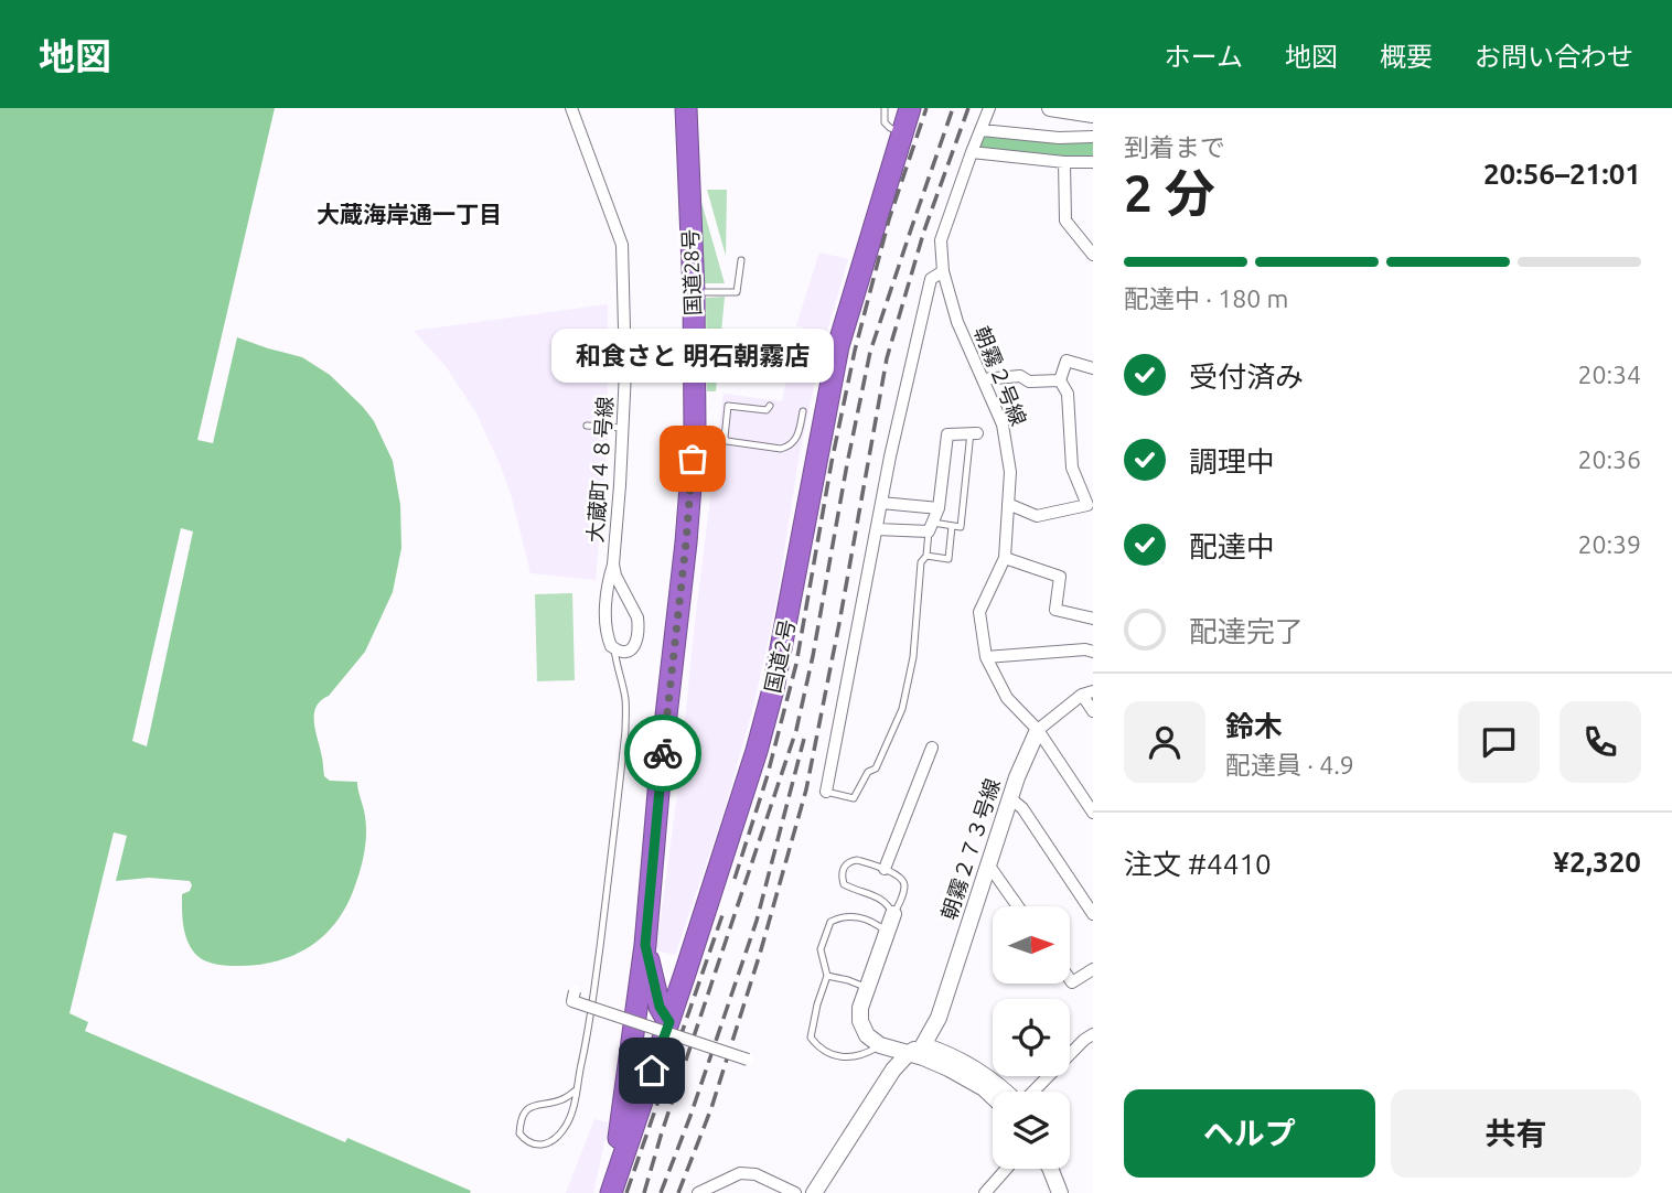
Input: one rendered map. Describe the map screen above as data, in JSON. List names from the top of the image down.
{
  "streets": {
    "highway": ["国道28号", "国道2号"],
    "street": ["朝霧２号線", "大蔵町４８号線", "朝霧２７３号線"]
  },
  "crossings": [
    ["国道28号", "国道2号"],
    ["朝霧２号線", "朝霧２７３号線"]
  ],
  "districts": ["大蔵海岸通一丁目"],
  "places": ["和食さと 明石朝霧店"],
  "north": "right",
  "page": {
    "header": "地図",
    "nav": [
      "ホーム",
      "地図",
      "概要",
      "お問い合わせ"
    ],
    "heading": ["2 分", "到着まで", "20:56–21:01"],
    "panel": [
      "鈴木",
      "配達員 · 4.9",
      "注文 #4410",
      "¥2,320"
    ],
    "bar": "配達中 · 180 m",
    "bubble": "和食さと 明石朝霧店",
    "list": [
      ["受付済み", "20:34"],
      ["調理中", "20:36"],
      ["配達中", "20:39"],
      "配達完了"
    ],
    "buttons": ["ヘルプ", "共有"]
  }
}
